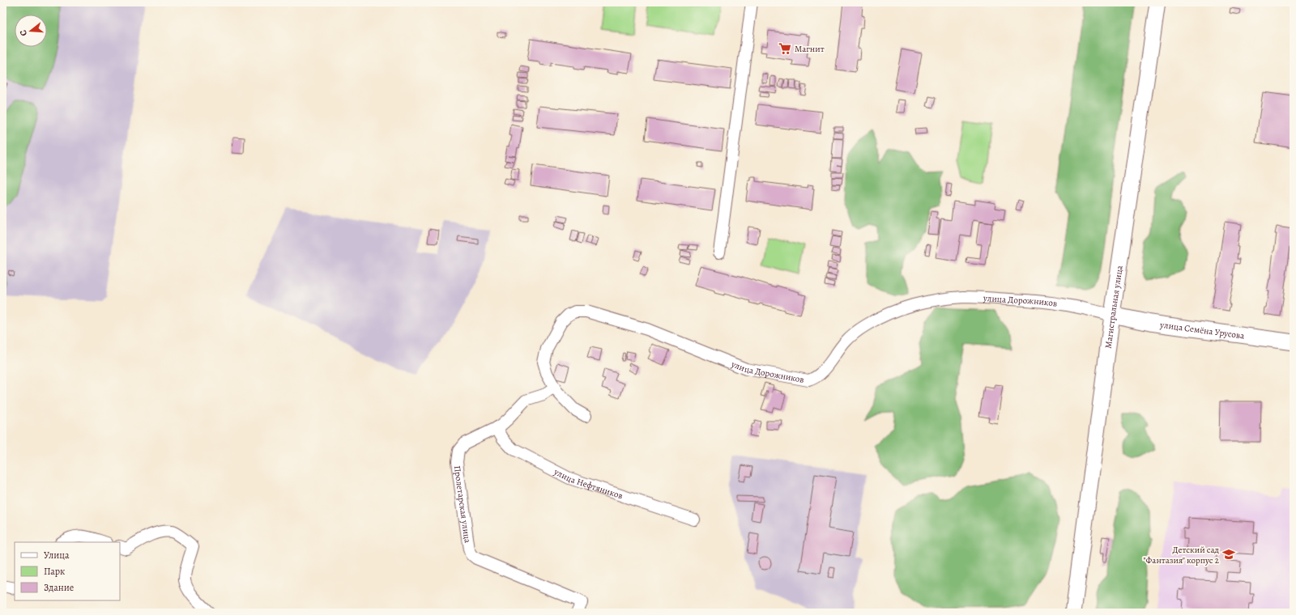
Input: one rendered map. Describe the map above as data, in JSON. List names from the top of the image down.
{
  "streets": {
    "main road": ["Магистральная улица", "улица Семёна Урусова"],
    "street": ["улица Дорожников", "улица Нефтяников", "Пролетарская улица"]
  },
  "crossings": [
    ["улица Дорожников", "Магистральная улица"],
    ["улица Дорожников", "улица Семёна Урусова"],
    ["улица Дорожников", "Пролетарская улица"],
    ["Магистральная улица", "улица Семёна Урусова"],
    ["улица Нефтяников", "Пролетарская улица"]
  ],
  "places": {
    "supermarket": ["Магнит"],
    "school or university": ["Детский сад \"Фантазия\" корпус 2"]
  },
  "legend": ["Улица", "Парк", "Здание"],
  "north": "left"
}
